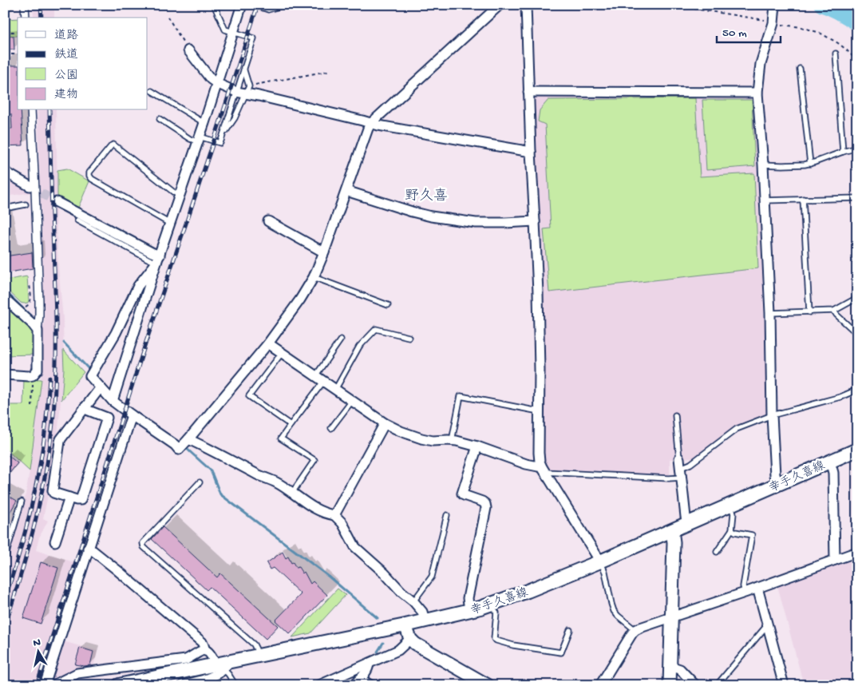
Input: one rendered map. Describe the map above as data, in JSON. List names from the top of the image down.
{
  "streets": {
    "main road": ["幸手久喜線"]
  },
  "districts": ["野久喜"],
  "legend": [
    "道路",
    "鉄道",
    "公園",
    "建物"
  ],
  "scale_bar": "50 m",
  "north": "top"
}
